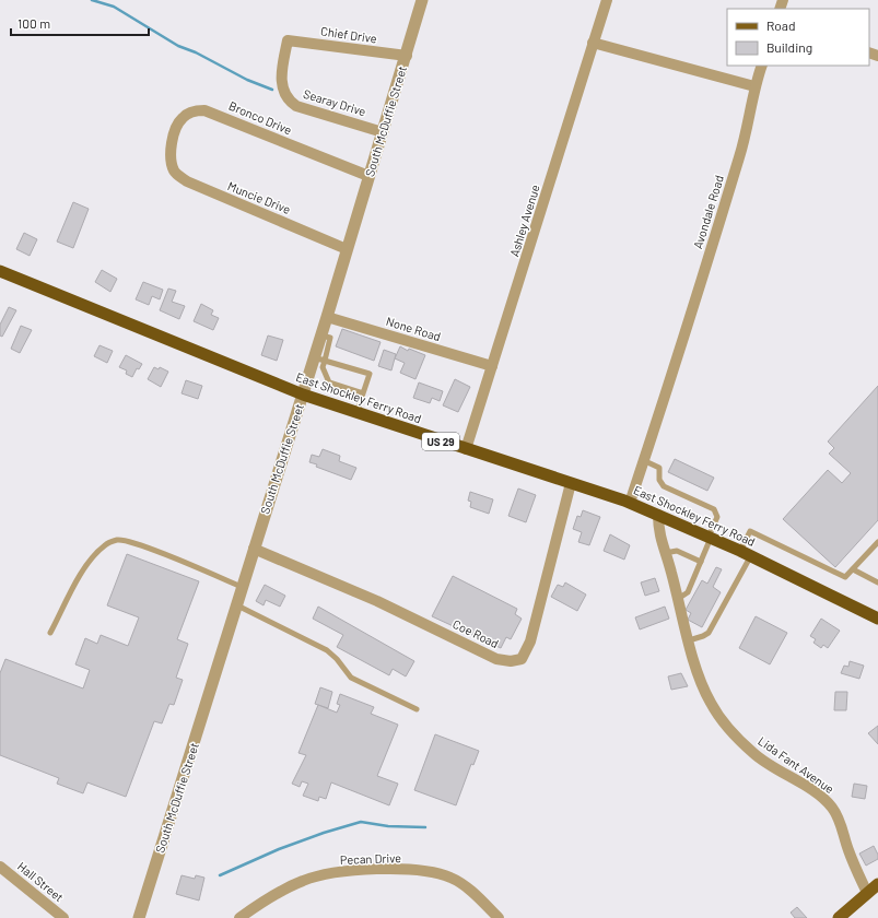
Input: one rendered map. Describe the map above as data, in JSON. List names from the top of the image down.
{
  "streets": {
    "highway": ["East Shockley Ferry Road", "US 29"],
    "street": [
      "Chief Drive",
      "Searay Drive",
      "Bronco Drive",
      "South McDuffie Street",
      "Muncie Drive",
      "Avondale Road",
      "Ashley Avenue",
      "None Road",
      "Coe Road",
      "Lida Fant Avenue",
      "Pecan Drive",
      "Hall Street"
    ]
  },
  "crossings": [
    ["Chief Drive", "Searay Drive"],
    ["Chief Drive", "South McDuffie Street"],
    ["Searay Drive", "South McDuffie Street"],
    ["Bronco Drive", "South McDuffie Street"],
    ["Bronco Drive", "Muncie Drive"],
    ["South McDuffie Street", "Muncie Drive"],
    ["South McDuffie Street", "None Road"],
    ["South McDuffie Street", "East Shockley Ferry Road"],
    ["South McDuffie Street", "Coe Road"],
    ["Avondale Road", "East Shockley Ferry Road"],
    ["Ashley Avenue", "None Road"],
    ["Ashley Avenue", "East Shockley Ferry Road"],
    ["East Shockley Ferry Road", "Coe Road"],
    ["East Shockley Ferry Road", "Lida Fant Avenue"]
  ],
  "legend": ["Road", "Building"],
  "scale_bar": "100 m"
}
